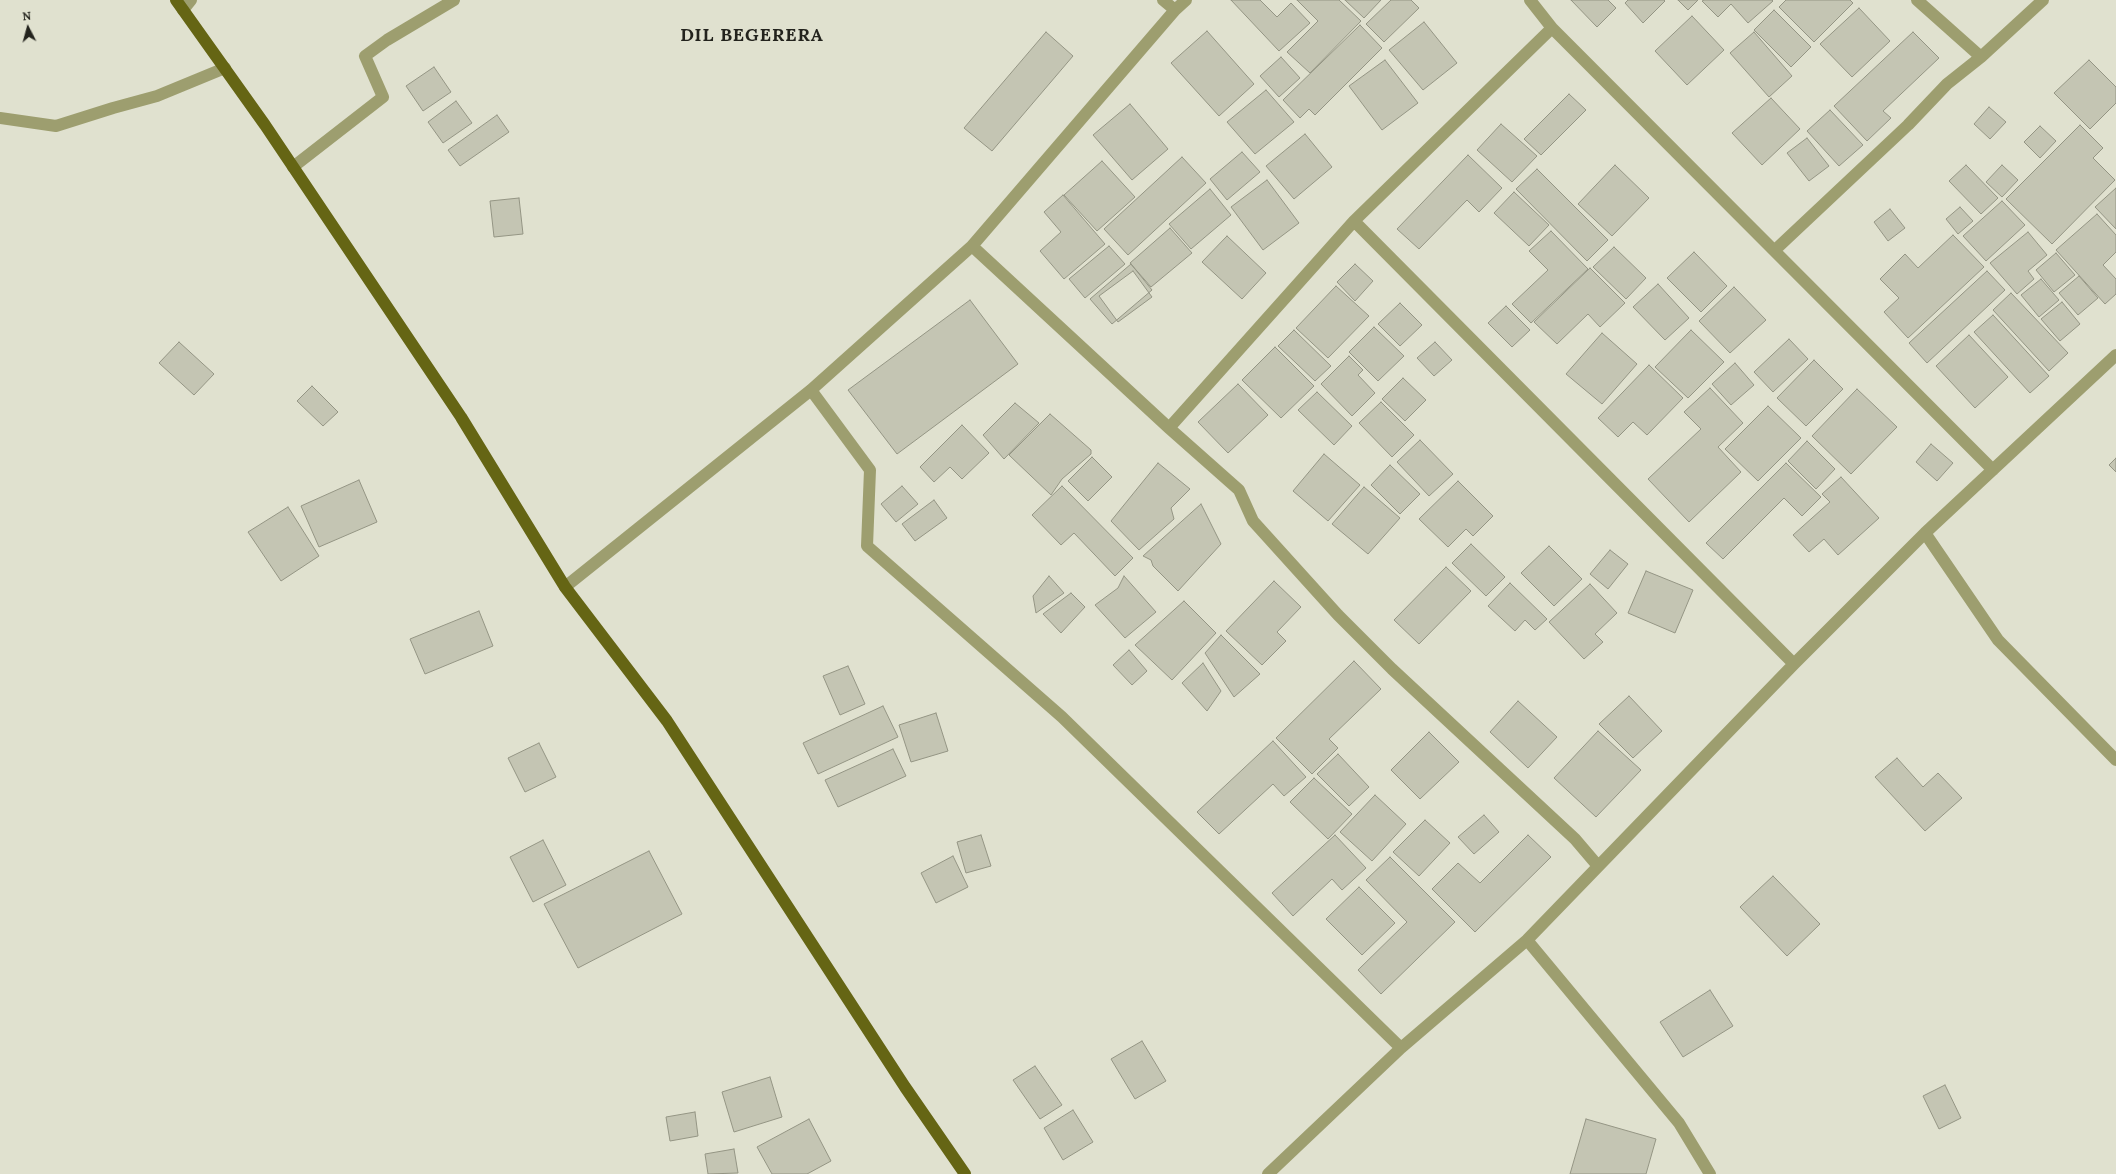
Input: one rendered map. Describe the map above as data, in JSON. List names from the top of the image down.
{
  "districts": ["DIL BEGERERA"],
  "north": "top"
}
